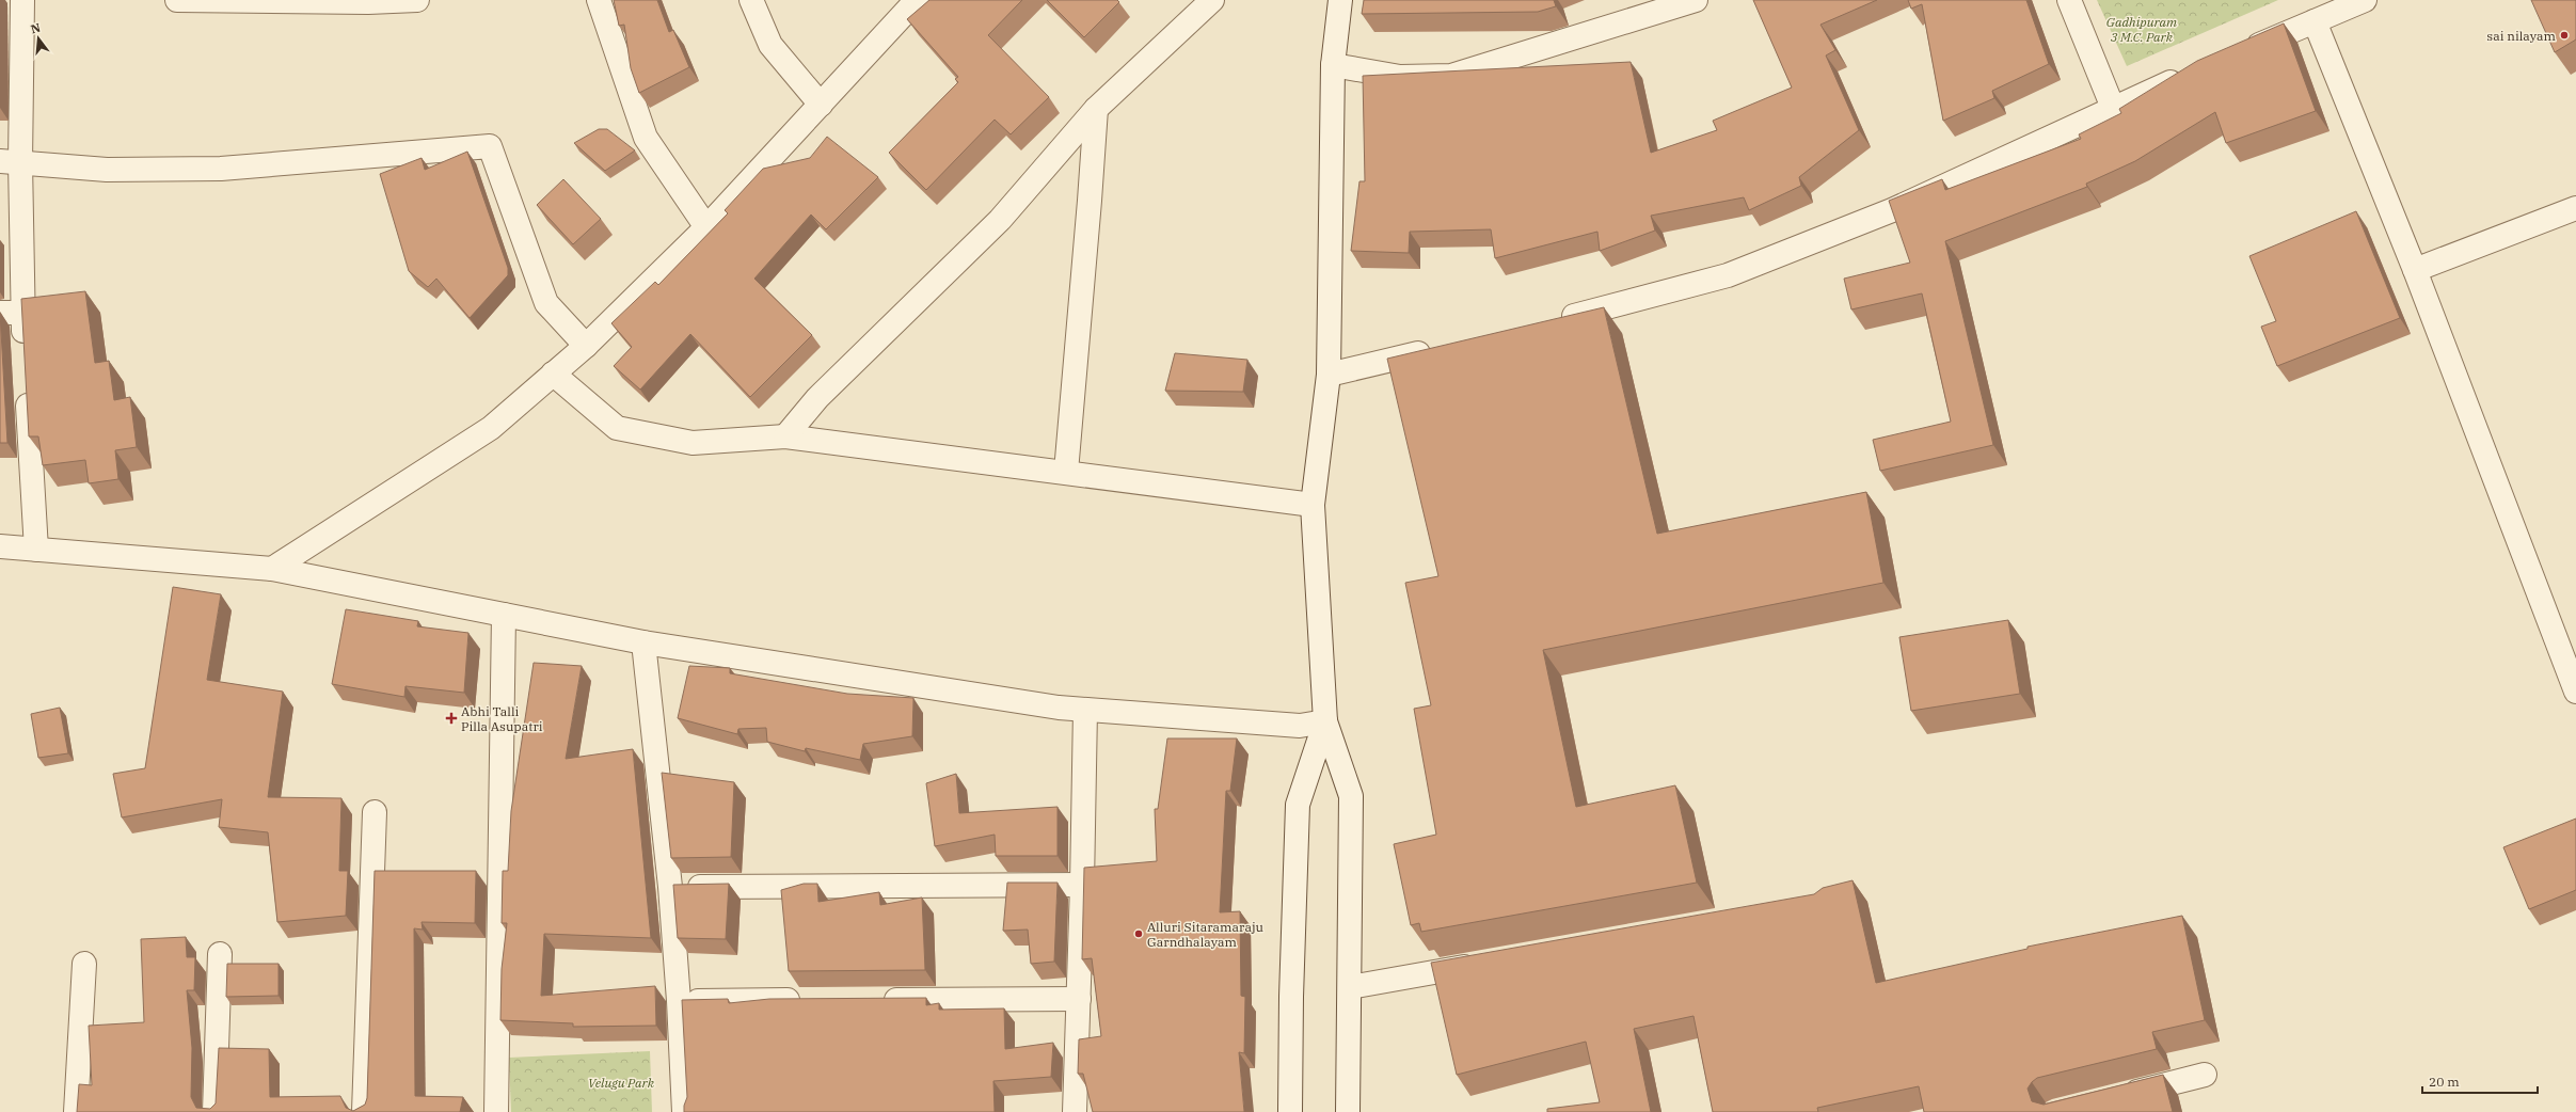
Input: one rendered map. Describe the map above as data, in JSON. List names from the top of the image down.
{
  "parks": ["Gadhipuram 3 M.C. Park", "Velugu Park"],
  "places": {
    "other": ["sai nilayam", "Alluri Sitaramaraju Garndhalayam"],
    "health": ["Abhi Talli Pilla Asupatri"]
  },
  "scale_bar": "20 m",
  "north": "top"
}
